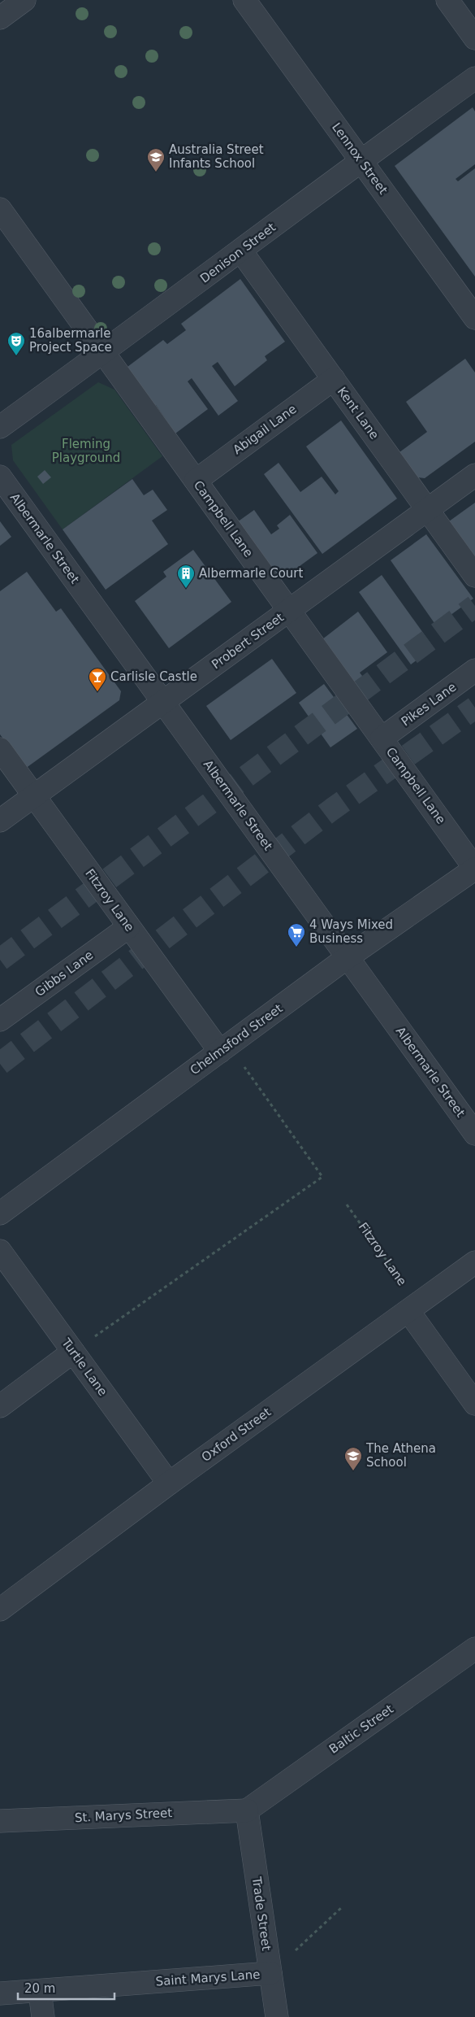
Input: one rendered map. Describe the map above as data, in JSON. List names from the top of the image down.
{
  "streets": {
    "street": [
      "Lennox Street",
      "Denison Street",
      "Kent Lane",
      "Abigail Lane",
      "Campbell Lane",
      "Albermarle Street",
      "Probert Street",
      "Pikes Lane",
      "Fitzroy Lane",
      "Gibbs Lane",
      "Chelmsford Street",
      "Turtle Lane",
      "Oxford Street",
      "Baltic Street",
      "St. Marys Street",
      "Trade Street",
      "Saint Marys Lane"
    ]
  },
  "crossings": [
    ["Lennox Street", "Denison Street"],
    ["Denison Street", "Kent Lane"],
    ["Denison Street", "Campbell Lane"],
    ["Kent Lane", "Abigail Lane"],
    ["Kent Lane", "Probert Street"],
    ["Abigail Lane", "Campbell Lane"],
    ["Campbell Lane", "Probert Street"],
    ["Campbell Lane", "Pikes Lane"],
    ["Campbell Lane", "Chelmsford Street"],
    ["Albermarle Street", "Probert Street"],
    ["Albermarle Street", "Chelmsford Street"],
    ["Probert Street", "Fitzroy Lane"],
    ["Fitzroy Lane", "Gibbs Lane"],
    ["Fitzroy Lane", "Chelmsford Street"],
    ["Fitzroy Lane", "Oxford Street"],
    ["Turtle Lane", "Oxford Street"],
    ["Baltic Street", "St. Marys Street"],
    ["Baltic Street", "Trade Street"],
    ["St. Marys Street", "Trade Street"],
    ["Trade Street", "Saint Marys Lane"]
  ],
  "parks": ["Fleming Playground"],
  "places": {
    "school or university": ["Australia Street Infants School", "The Athena School"],
    "theatre": ["16albermarle Project Space"],
    "building": ["Albermarle Court"],
    "bar": ["Carlisle Castle"],
    "supermarket": ["4 Ways Mixed Business"]
  },
  "scale_bar": "20 m"
}
